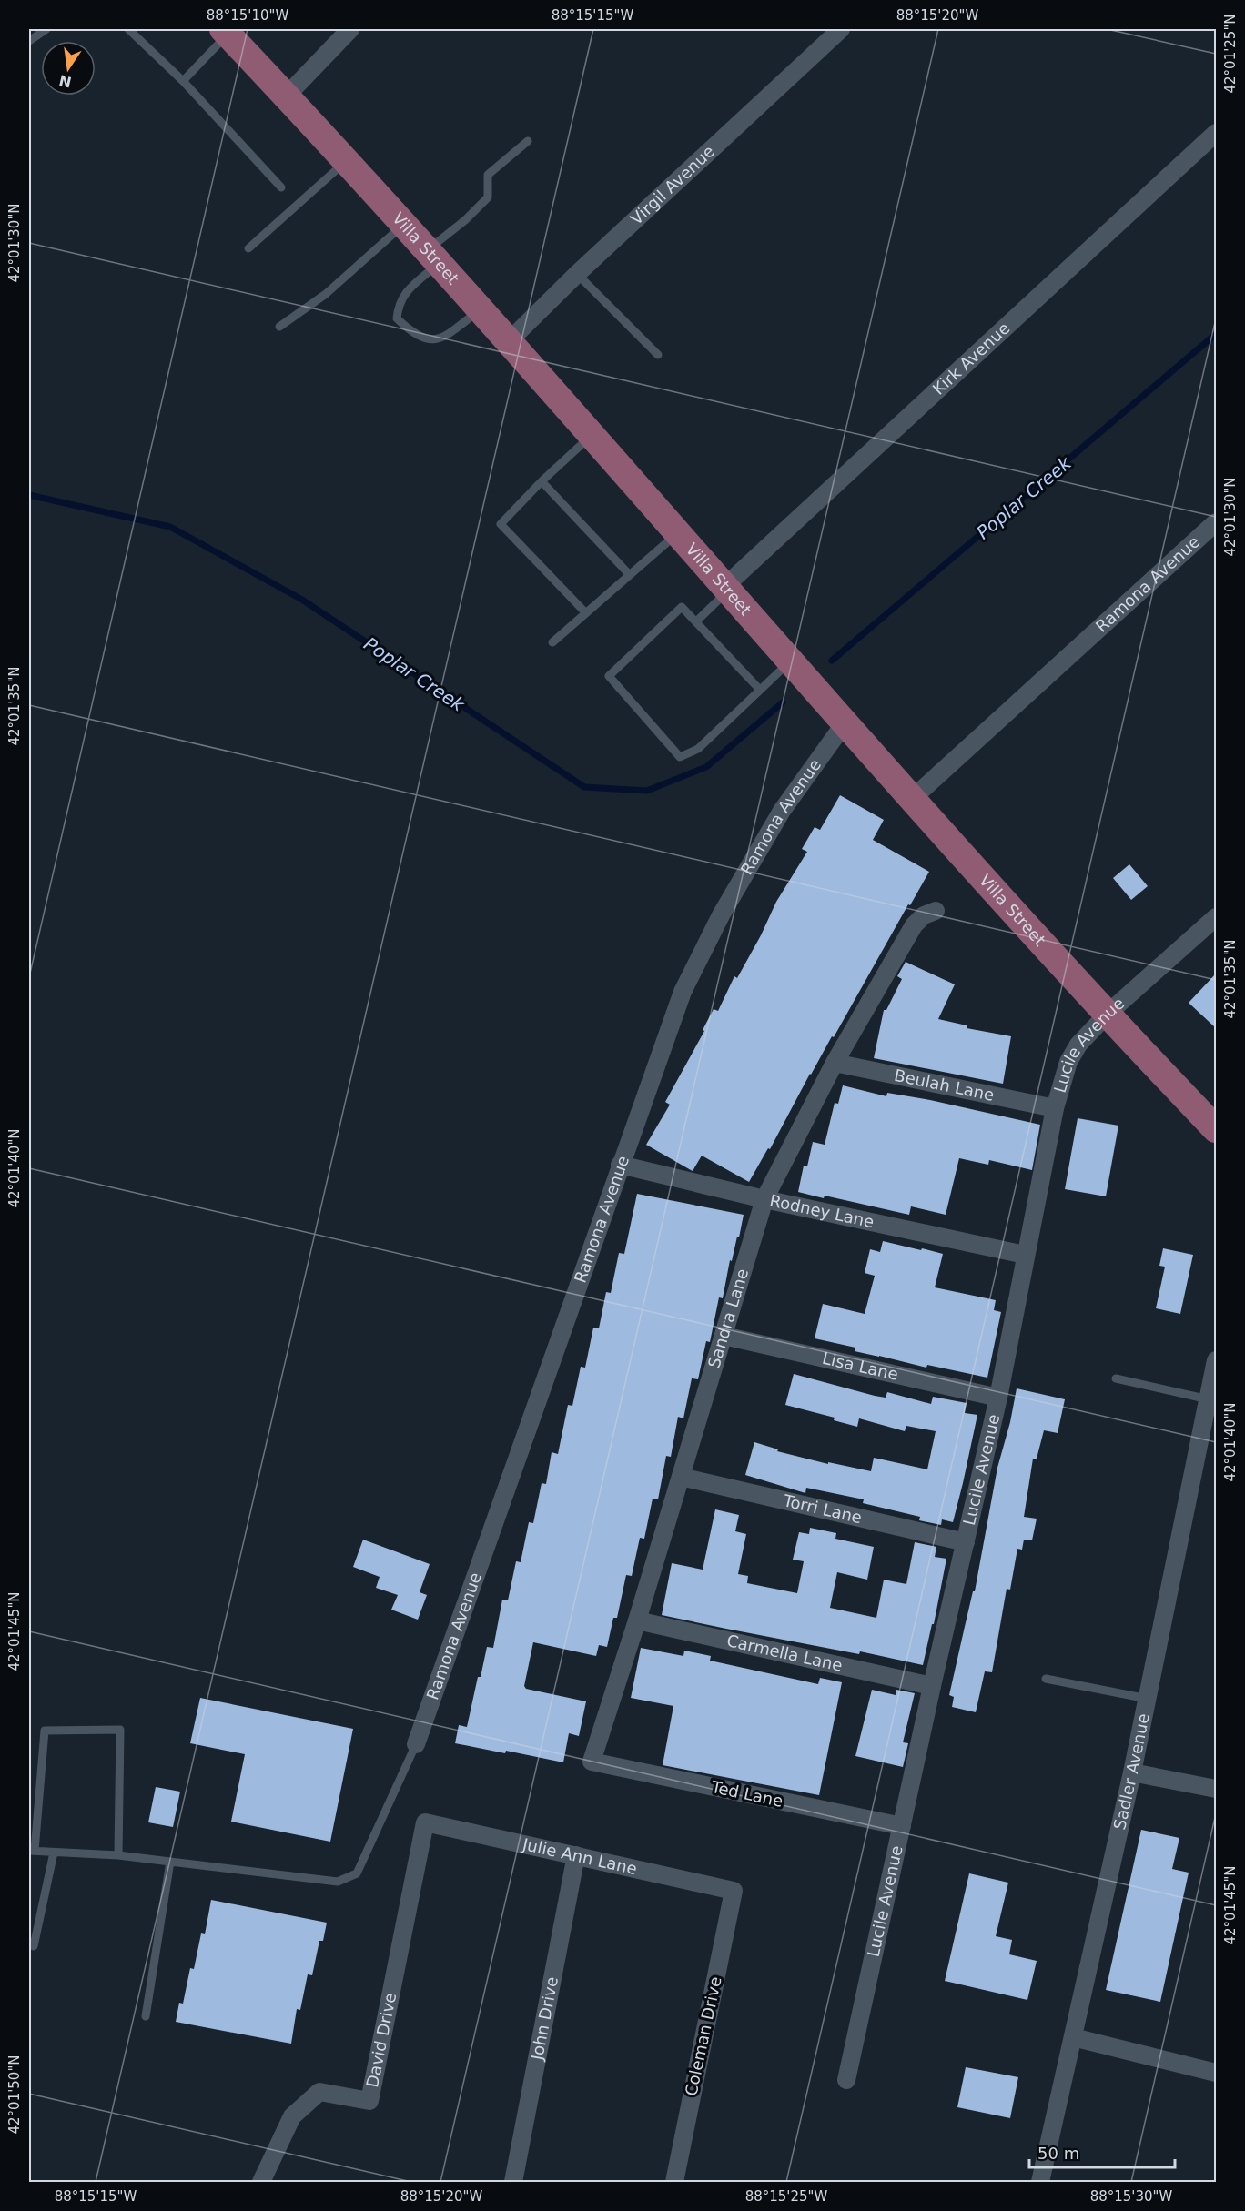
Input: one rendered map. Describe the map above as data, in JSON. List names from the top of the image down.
{
  "streets": {
    "main road": ["Villa Street"],
    "street": [
      "Virgil Avenue",
      "Kirk Avenue",
      "Ramona Avenue",
      "Lucile Avenue",
      "Beulah Lane",
      "Rodney Lane",
      "Sandra Lane",
      "Lisa Lane",
      "Torri Lane",
      "Carmella Lane",
      "Sadler Avenue",
      "Ted Lane",
      "Julie Ann Lane",
      "John Drive",
      "Coleman Drive",
      "David Drive"
    ]
  },
  "crossings": [
    ["Virgil Avenue", "Villa Street"],
    ["Villa Street", "Kirk Avenue"],
    ["Villa Street", "Ramona Avenue"],
    ["Villa Street", "Lucile Avenue"],
    ["Ramona Avenue", "Rodney Lane"],
    ["Lucile Avenue", "Beulah Lane"],
    ["Lucile Avenue", "Rodney Lane"],
    ["Lucile Avenue", "Lisa Lane"],
    ["Lucile Avenue", "Torri Lane"],
    ["Lucile Avenue", "Carmella Lane"],
    ["Lucile Avenue", "Ted Lane"],
    ["Beulah Lane", "Sandra Lane"],
    ["Rodney Lane", "Sandra Lane"],
    ["Sandra Lane", "Lisa Lane"],
    ["Sandra Lane", "Torri Lane"],
    ["Sandra Lane", "Carmella Lane"],
    ["Sandra Lane", "Ted Lane"],
    ["Julie Ann Lane", "John Drive"],
    ["Julie Ann Lane", "Coleman Drive"],
    ["Julie Ann Lane", "David Drive"]
  ],
  "water": ["Poplar Creek"],
  "scale_bar": "50 m",
  "north": "bottom",
  "coordinates": [
    "88°15'10\"W",
    "88°15'15\"W",
    "88°15'20\"W",
    "42°01'25\"N",
    "42°01'30\"N",
    "42°01'35\"N",
    "42°01'40\"N",
    "42°01'45\"N",
    "42°01'50\"N",
    "88°15'25\"W",
    "88°15'30\"W"
  ]
}
